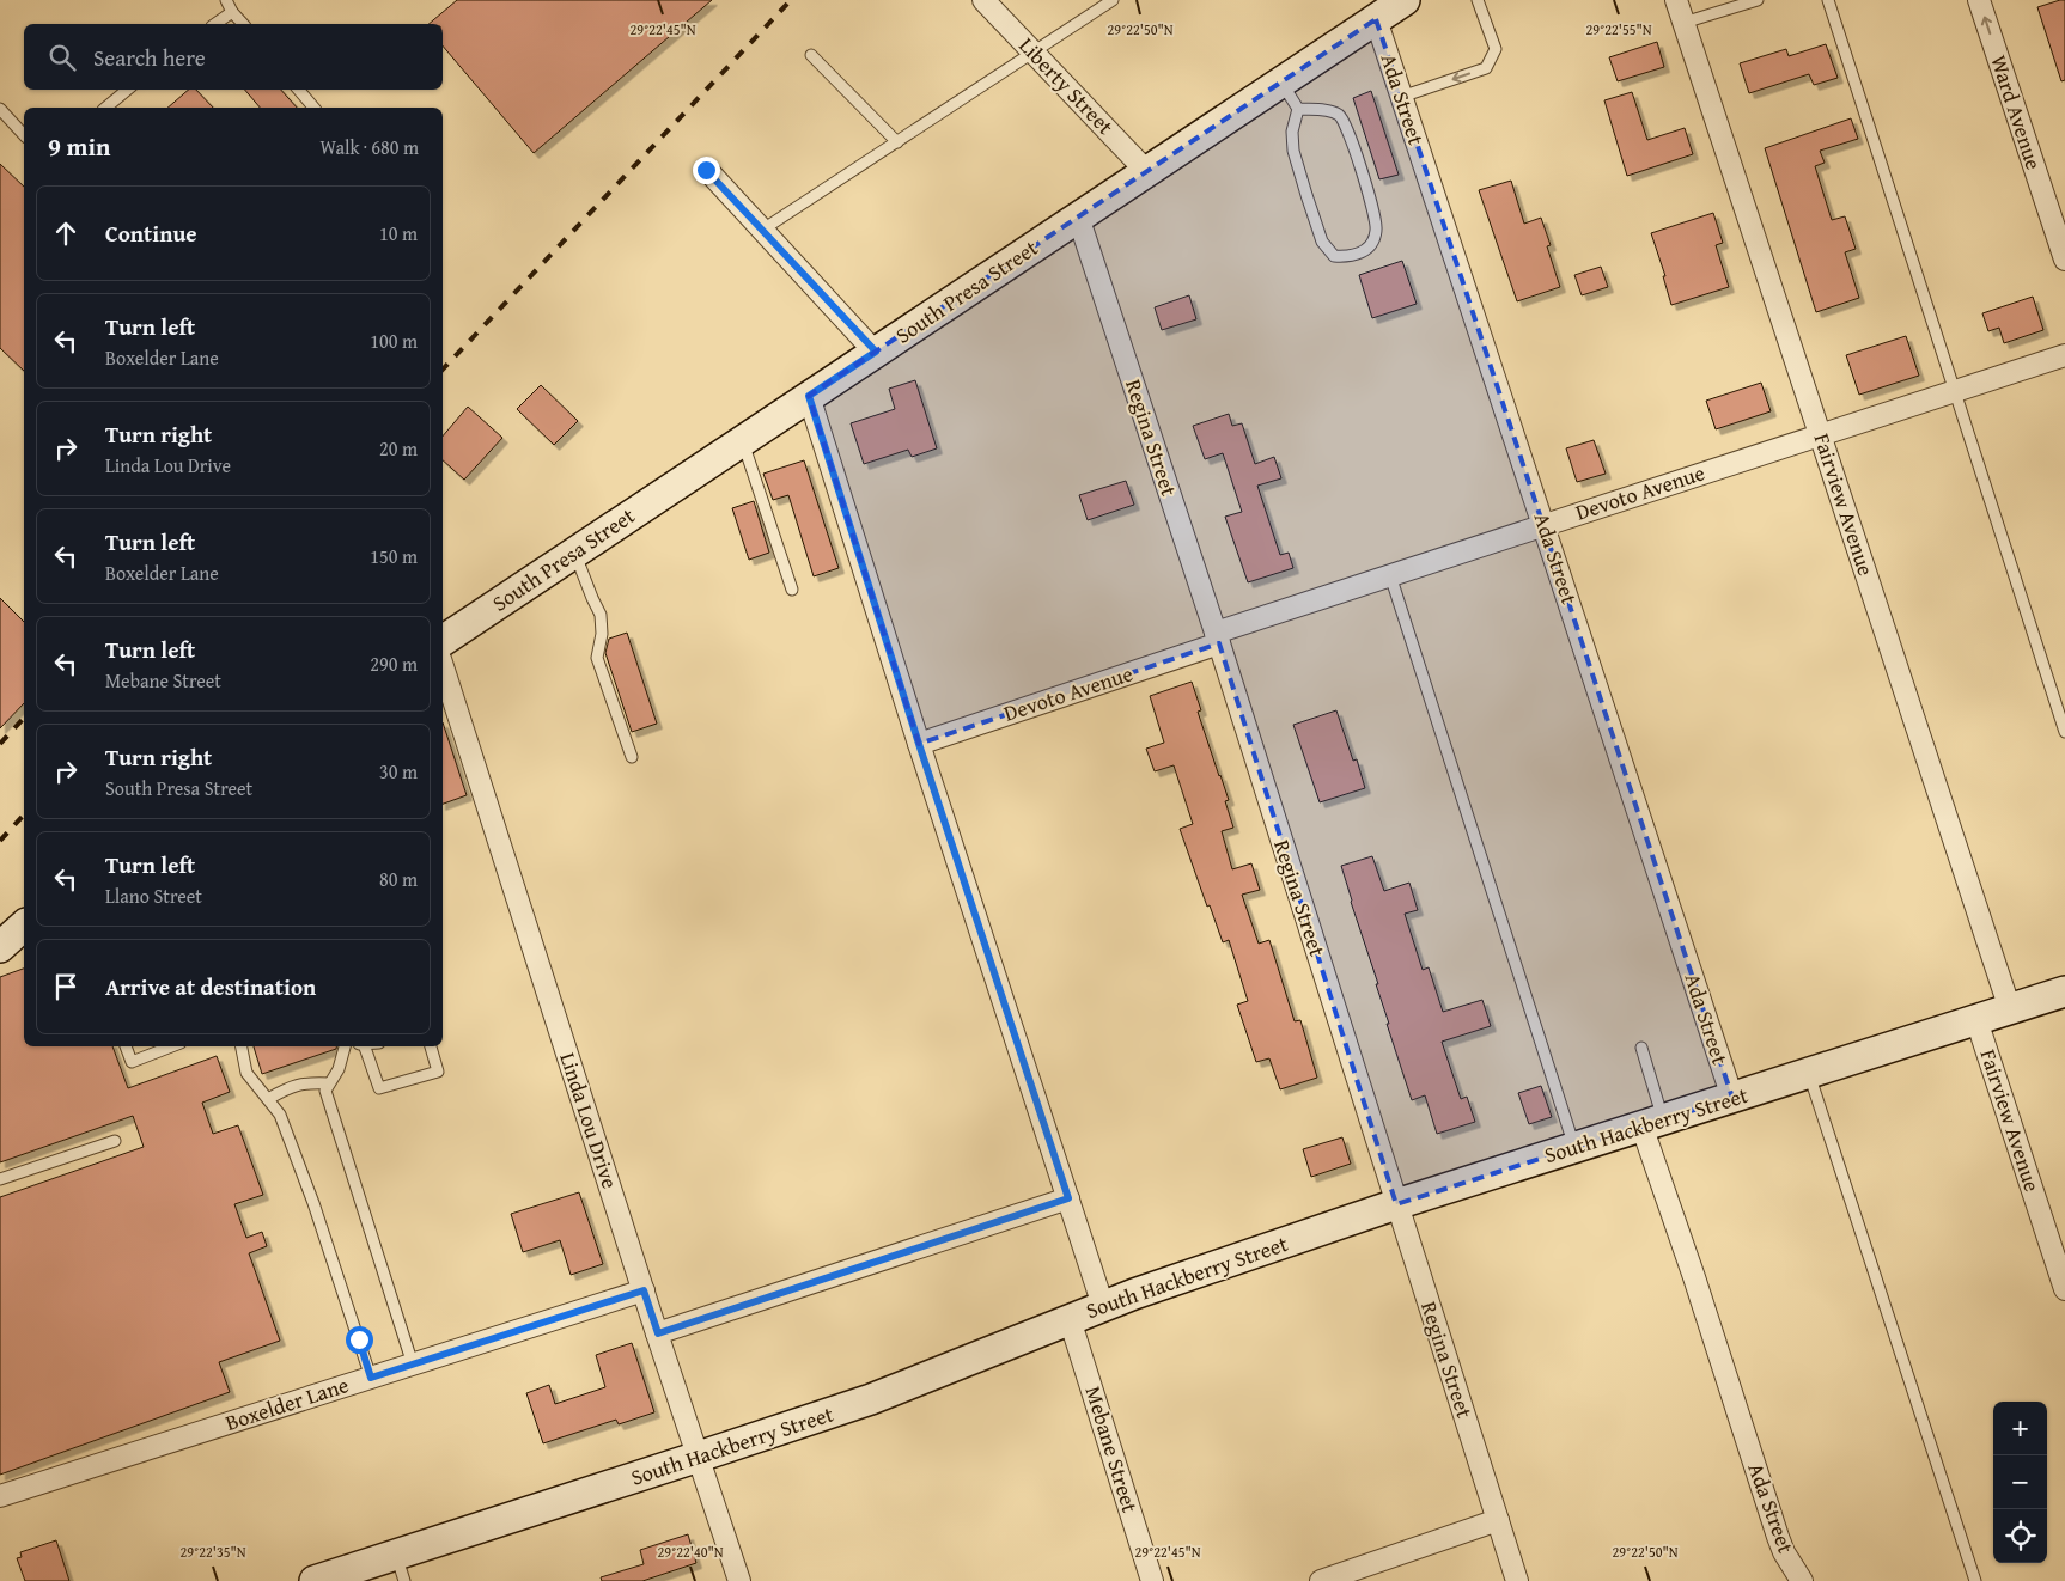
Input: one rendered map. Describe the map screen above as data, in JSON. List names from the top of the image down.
{
  "streets": {
    "main road": ["South Presa Street", "South Hackberry Street"],
    "street": [
      "Liberty Street",
      "Ada Street",
      "Ward Avenue",
      "Regina Street",
      "Devoto Avenue",
      "Fairview Avenue",
      "Linda Lou Drive",
      "Boxelder Lane",
      "Mebane Street"
    ]
  },
  "crossings": [
    ["Liberty Street", "South Presa Street"],
    ["Ada Street", "South Presa Street"],
    ["Ada Street", "Devoto Avenue"],
    ["Ada Street", "South Hackberry Street"],
    ["South Presa Street", "Regina Street"],
    ["Regina Street", "Devoto Avenue"],
    ["Regina Street", "South Hackberry Street"],
    ["Devoto Avenue", "Fairview Avenue"],
    ["Fairview Avenue", "South Hackberry Street"],
    ["Linda Lou Drive", "South Hackberry Street"],
    ["Linda Lou Drive", "Boxelder Lane"],
    ["South Hackberry Street", "Mebane Street"]
  ],
  "one_way": ["Ward Avenue"],
  "page": {
    "search": "Search here",
    "heading": ["9 min", "Walk · 680 m"],
    "list": [
      ["Continue", "10 m"],
      ["Turn left", "Boxelder Lane", "100 m"],
      ["Turn right", "Linda Lou Drive", "20 m"],
      ["Turn left", "Boxelder Lane", "150 m"],
      ["Turn left", "Mebane Street", "290 m"],
      ["Turn right", "South Presa Street", "30 m"],
      ["Turn left", "Llano Street", "80 m"],
      "Arrive at destination"
    ],
    "map_buttons": ["+", "−"]
  },
  "coordinates": [
    "29°22'45\"N",
    "29°22'50\"N",
    "29°22'55\"N",
    "29°22'35\"N",
    "29°22'40\"N"
  ]
}
